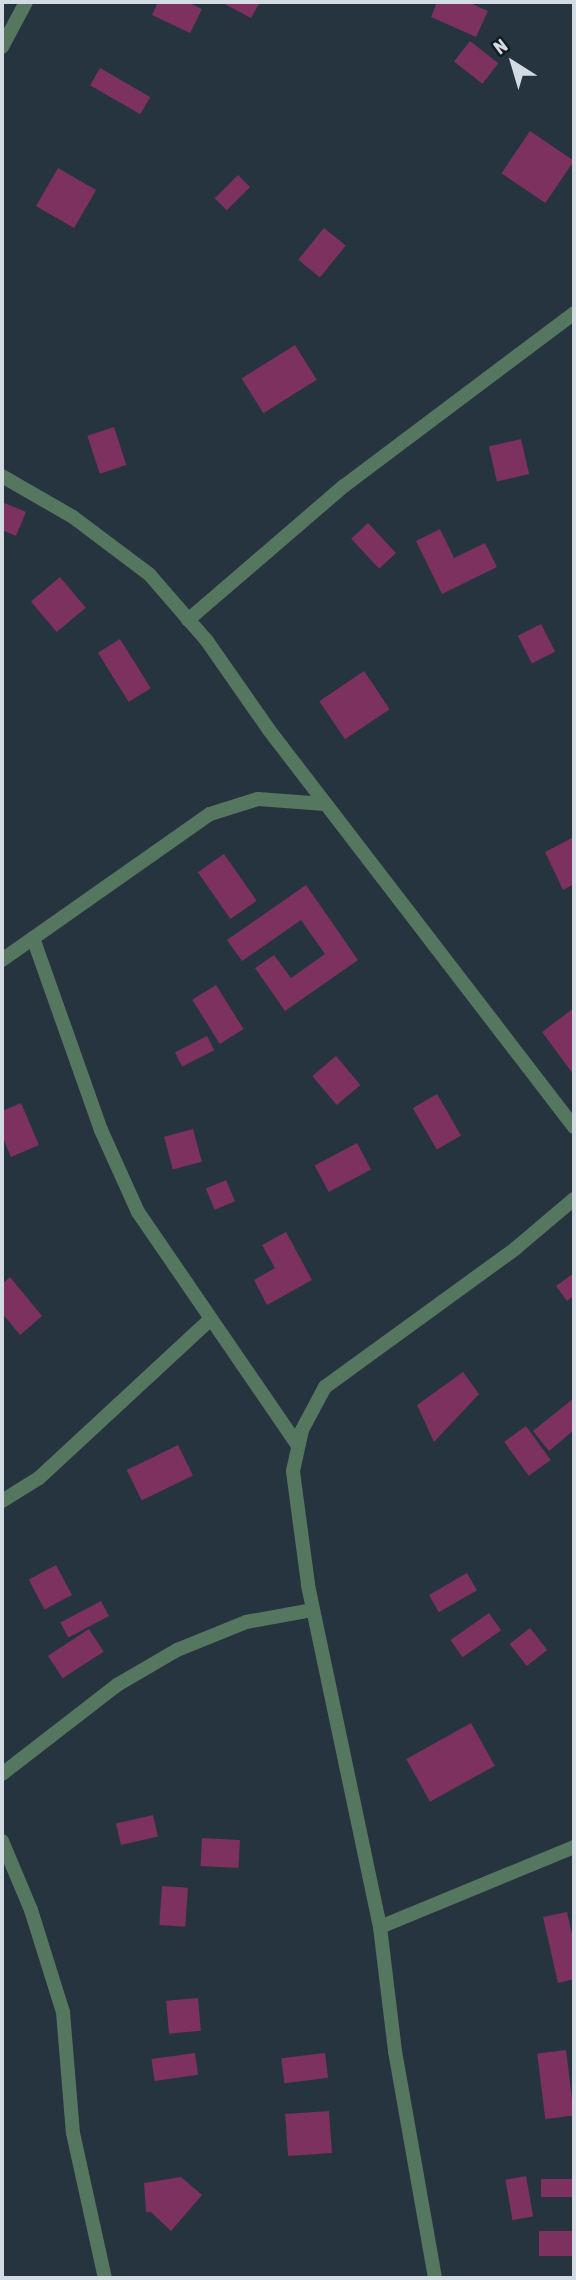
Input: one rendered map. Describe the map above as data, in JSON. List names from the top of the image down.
{
  "north": "top left"
}
